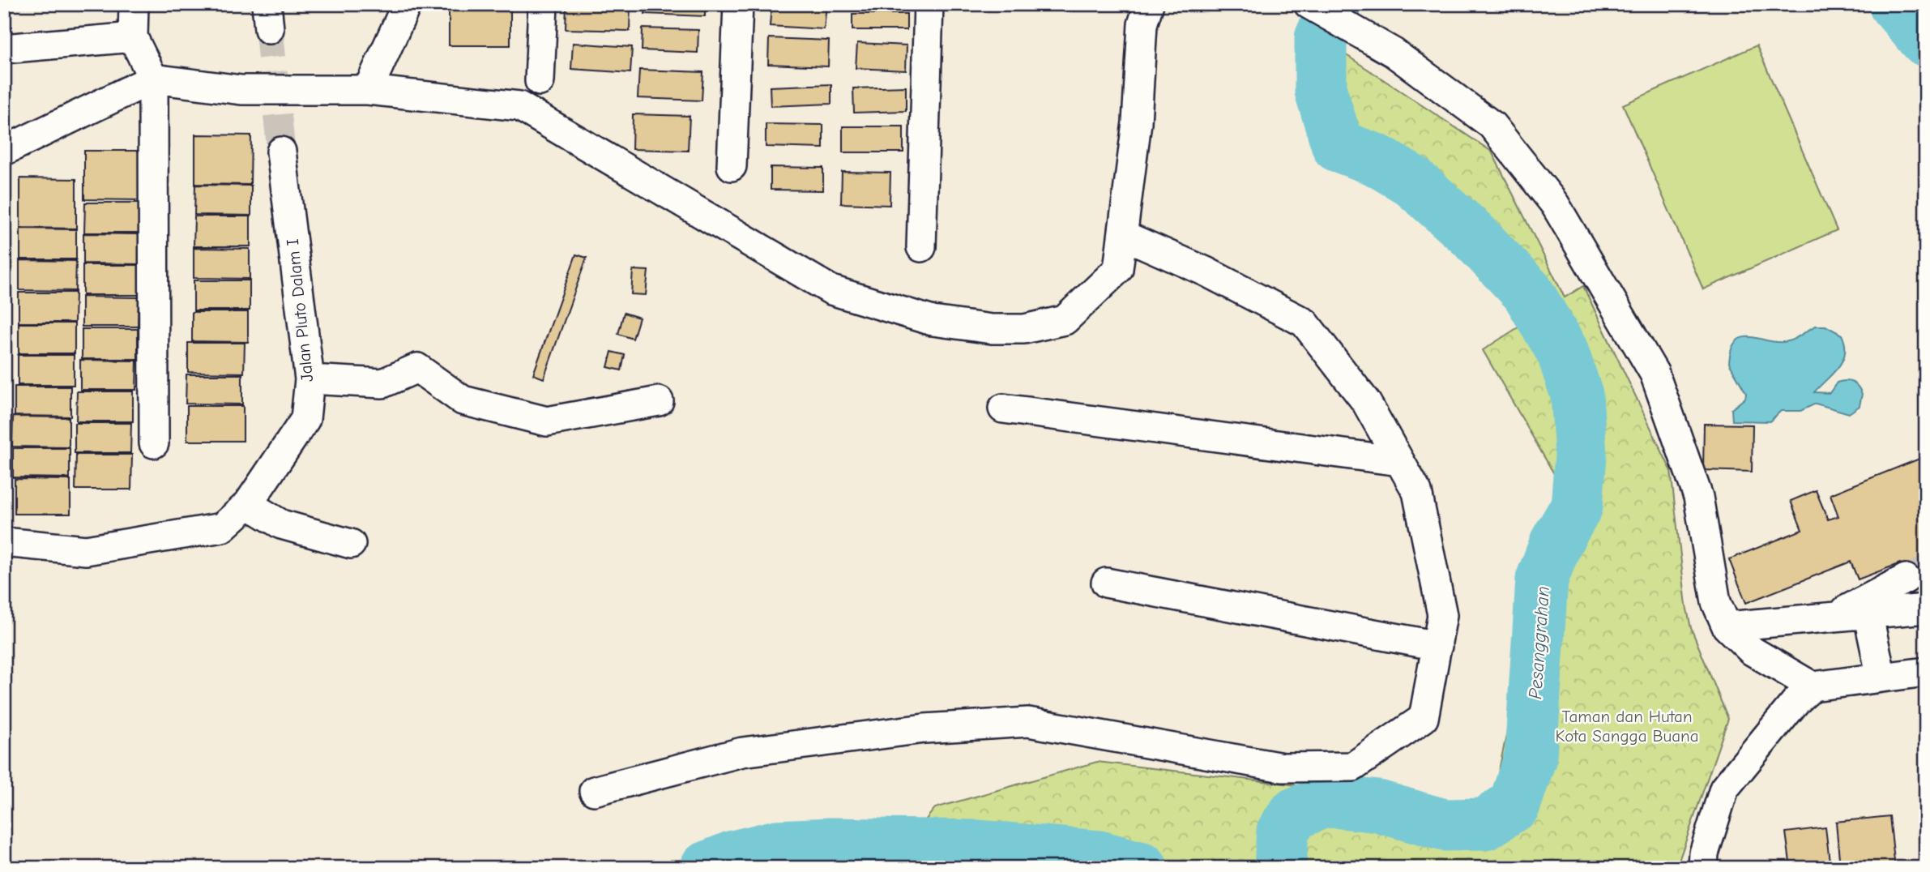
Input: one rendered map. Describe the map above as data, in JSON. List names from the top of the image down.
{
  "streets": {
    "street": ["Jalan Pluto Dalam I"]
  },
  "water": ["Pesanggrahan"],
  "parks": ["Taman dan Hutan Kota Sangga Buana"]
}
